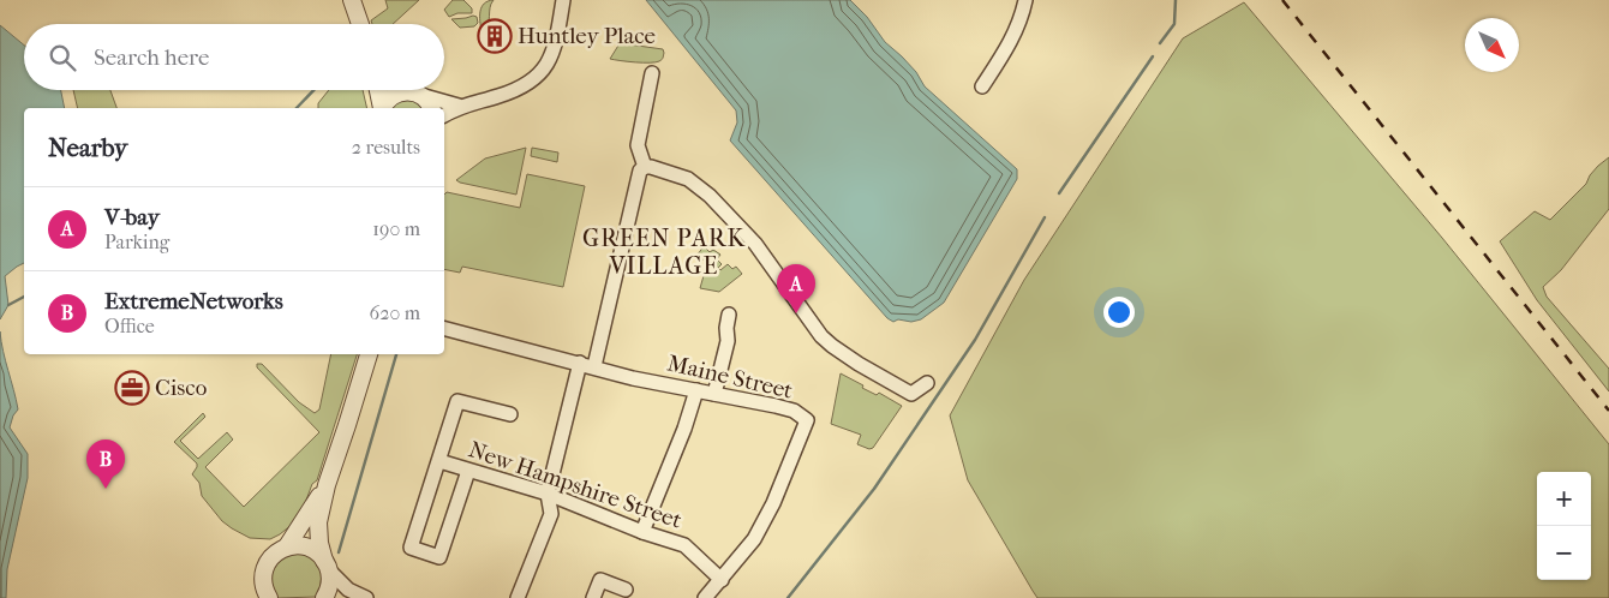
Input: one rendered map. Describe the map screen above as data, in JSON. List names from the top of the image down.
{
  "streets": {
    "street": ["Maine Street", "New Hampshire Street"]
  },
  "crossings": [
    ["Maine Street", "New Hampshire Street"]
  ],
  "districts": ["GREEN PARK VILLAGE"],
  "places": {
    "building": ["Huntley Place"],
    "office": ["Cisco"]
  },
  "north": "bottom right",
  "page": {
    "search": "Search here",
    "heading": ["Nearby", "2 results"],
    "list": [
      {
        "mark": "A",
        "name": "V-bay",
        "note": "Parking",
        "value": "190 m"
      },
      {
        "mark": "B",
        "name": "ExtremeNetworks",
        "note": "Office",
        "value": "620 m"
      }
    ],
    "pins": ["A", "B"],
    "map_buttons": ["+", "−"]
  }
}
